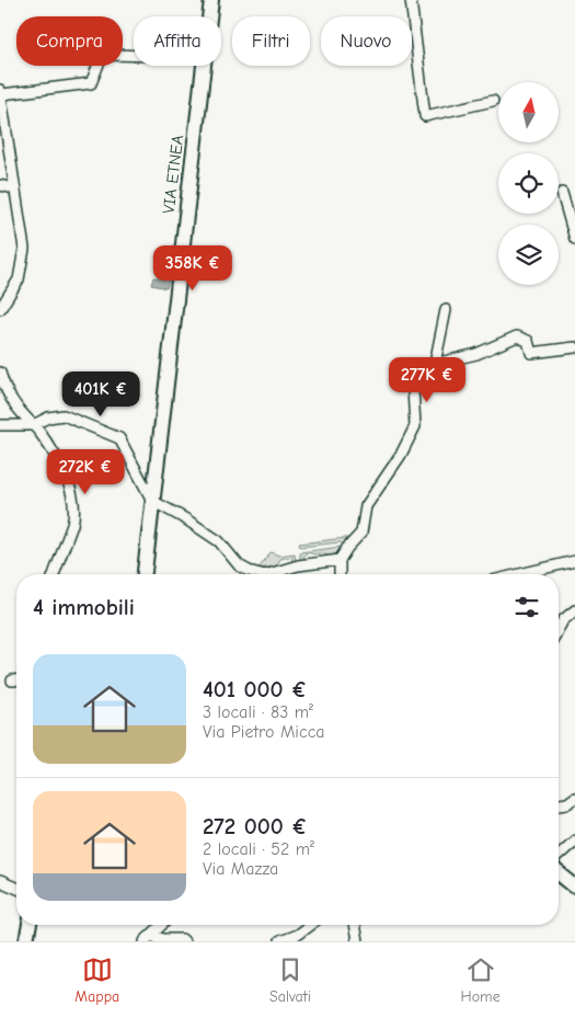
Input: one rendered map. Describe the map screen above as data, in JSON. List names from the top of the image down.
{
  "streets": {
    "main road": ["VIA ETNEA"]
  },
  "north": "top",
  "page": {
    "chip": [
      "Compra",
      "Affitta",
      "Filtri",
      "Nuovo"
    ],
    "price": [
      "358K €",
      "277K €",
      "401K €",
      "272K €"
    ],
    "heading": "4 immobili",
    "list": [
      {
        "name": "401 000 €",
        "note": "3 locali · 83 m² · Via Pietro Micca"
      },
      {
        "name": "272 000 €",
        "note": "2 locali · 52 m² · Via Mazza"
      }
    ],
    "tabs": ["Mappa", "Salvati", "Home"]
  }
}
